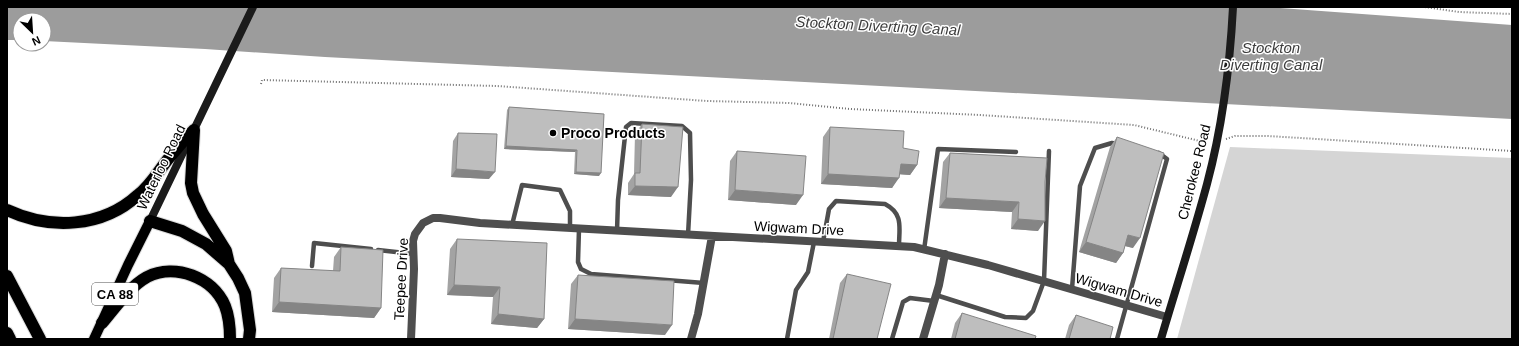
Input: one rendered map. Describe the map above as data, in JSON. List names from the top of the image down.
{
  "streets": {
    "main road": ["Waterloo Road", "CA 88"],
    "street": ["Cherokee Road", "Wigwam Drive", "Teepee Drive"]
  },
  "crossings": [
    ["Cherokee Road", "Wigwam Drive"],
    ["Wigwam Drive", "Teepee Drive"]
  ],
  "water": ["Stockton Diverting Canal"],
  "places": ["Proco Products"],
  "north": "bottom right"
}
